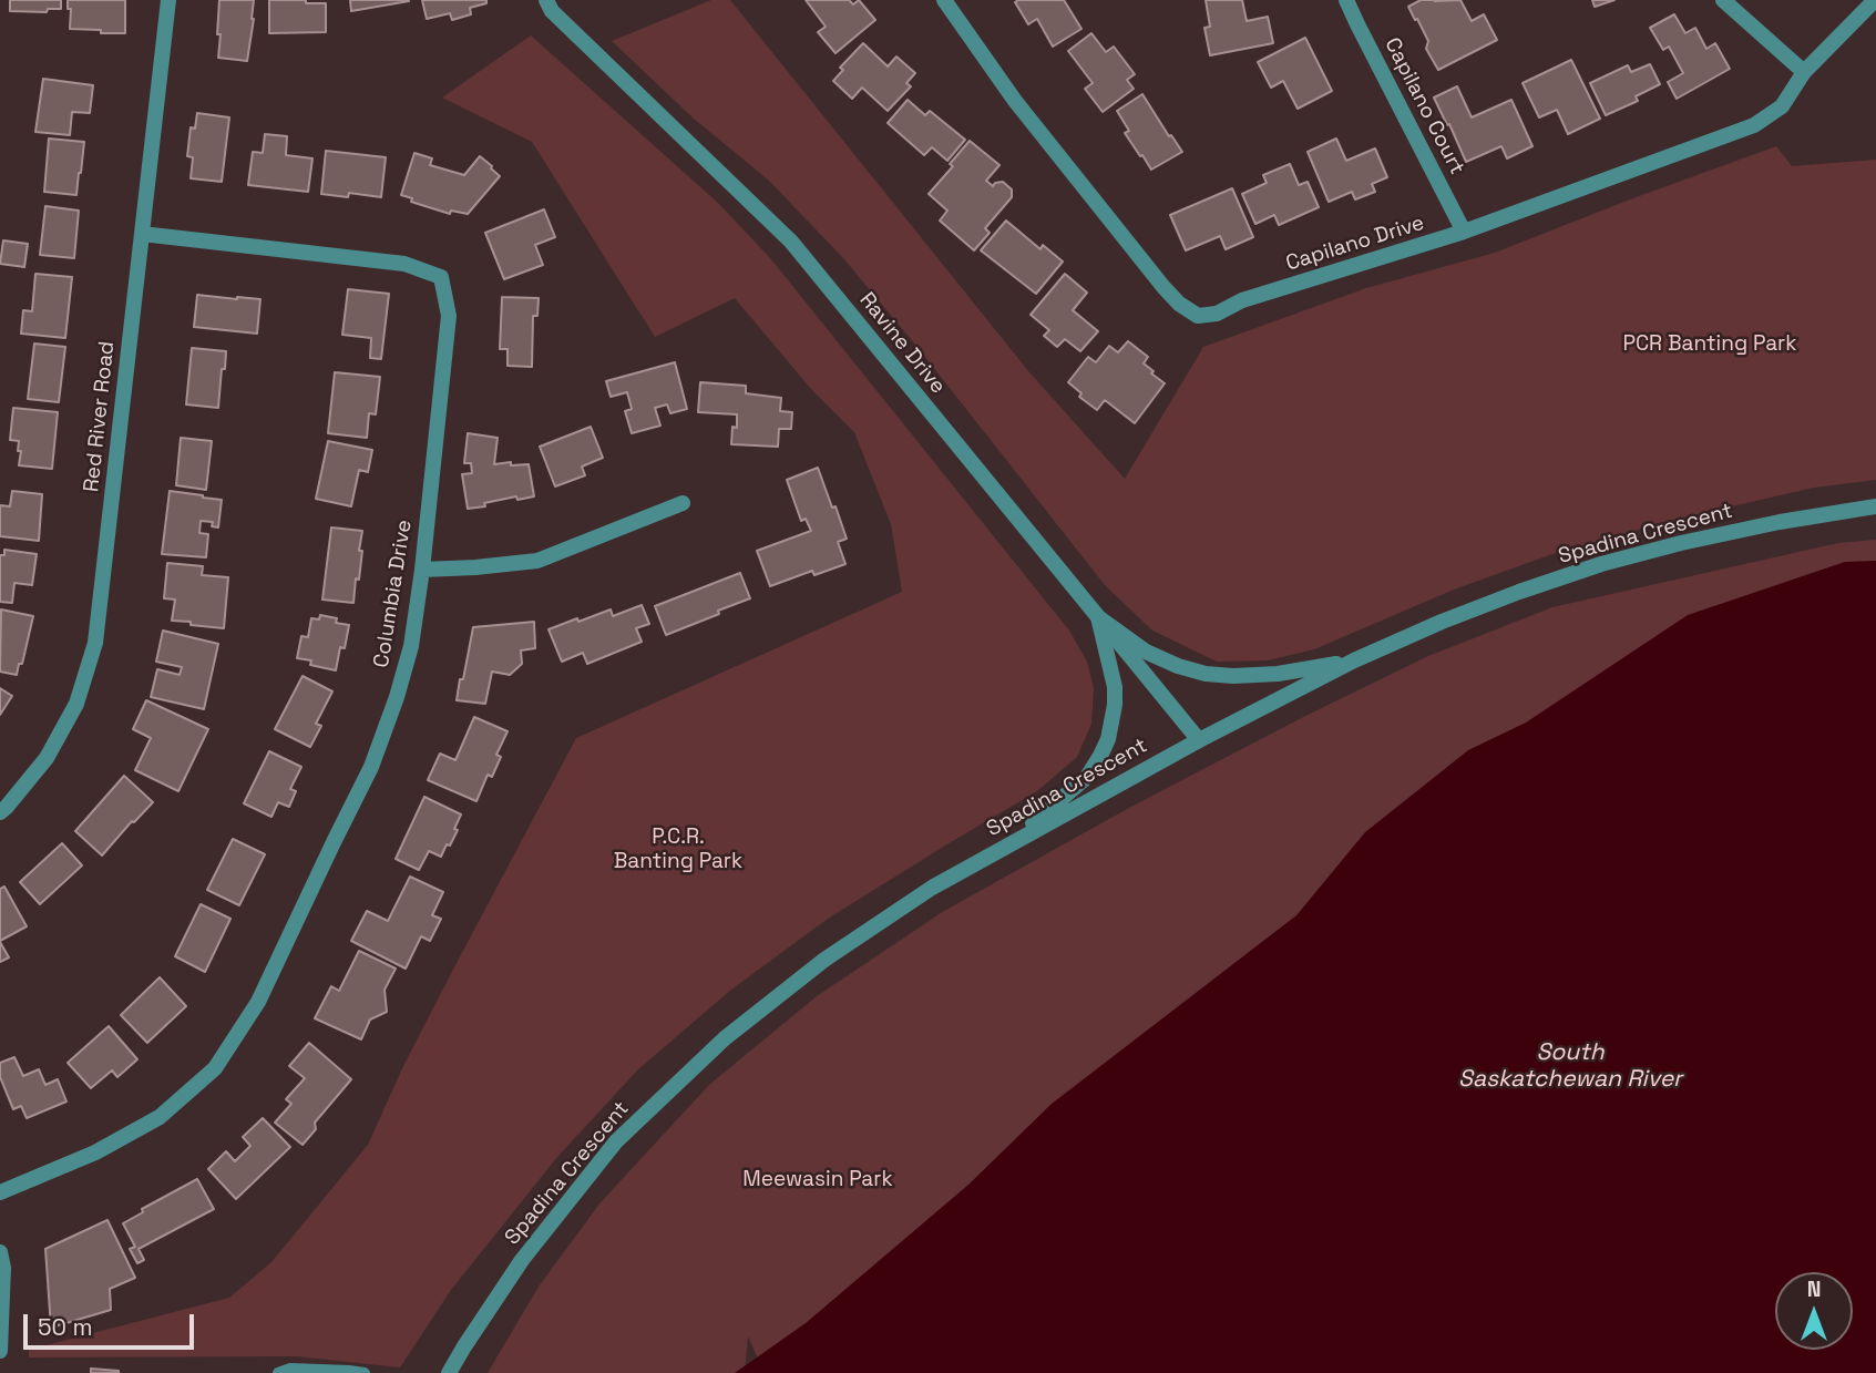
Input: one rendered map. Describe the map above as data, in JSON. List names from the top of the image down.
{
  "streets": {
    "street": [
      "Capilano Court",
      "Capilano Drive",
      "Ravine Drive",
      "Red River Road",
      "Spadina Crescent",
      "Columbia Drive"
    ]
  },
  "crossings": [
    ["Capilano Court", "Capilano Drive"],
    ["Ravine Drive", "Spadina Crescent"],
    ["Red River Road", "Columbia Drive"]
  ],
  "water": ["South Saskatchewan River"],
  "parks": ["PCR Banting Park", "P.C.R. Banting Park", "Meewasin Park"],
  "scale_bar": "50 m",
  "north": "top"
}
